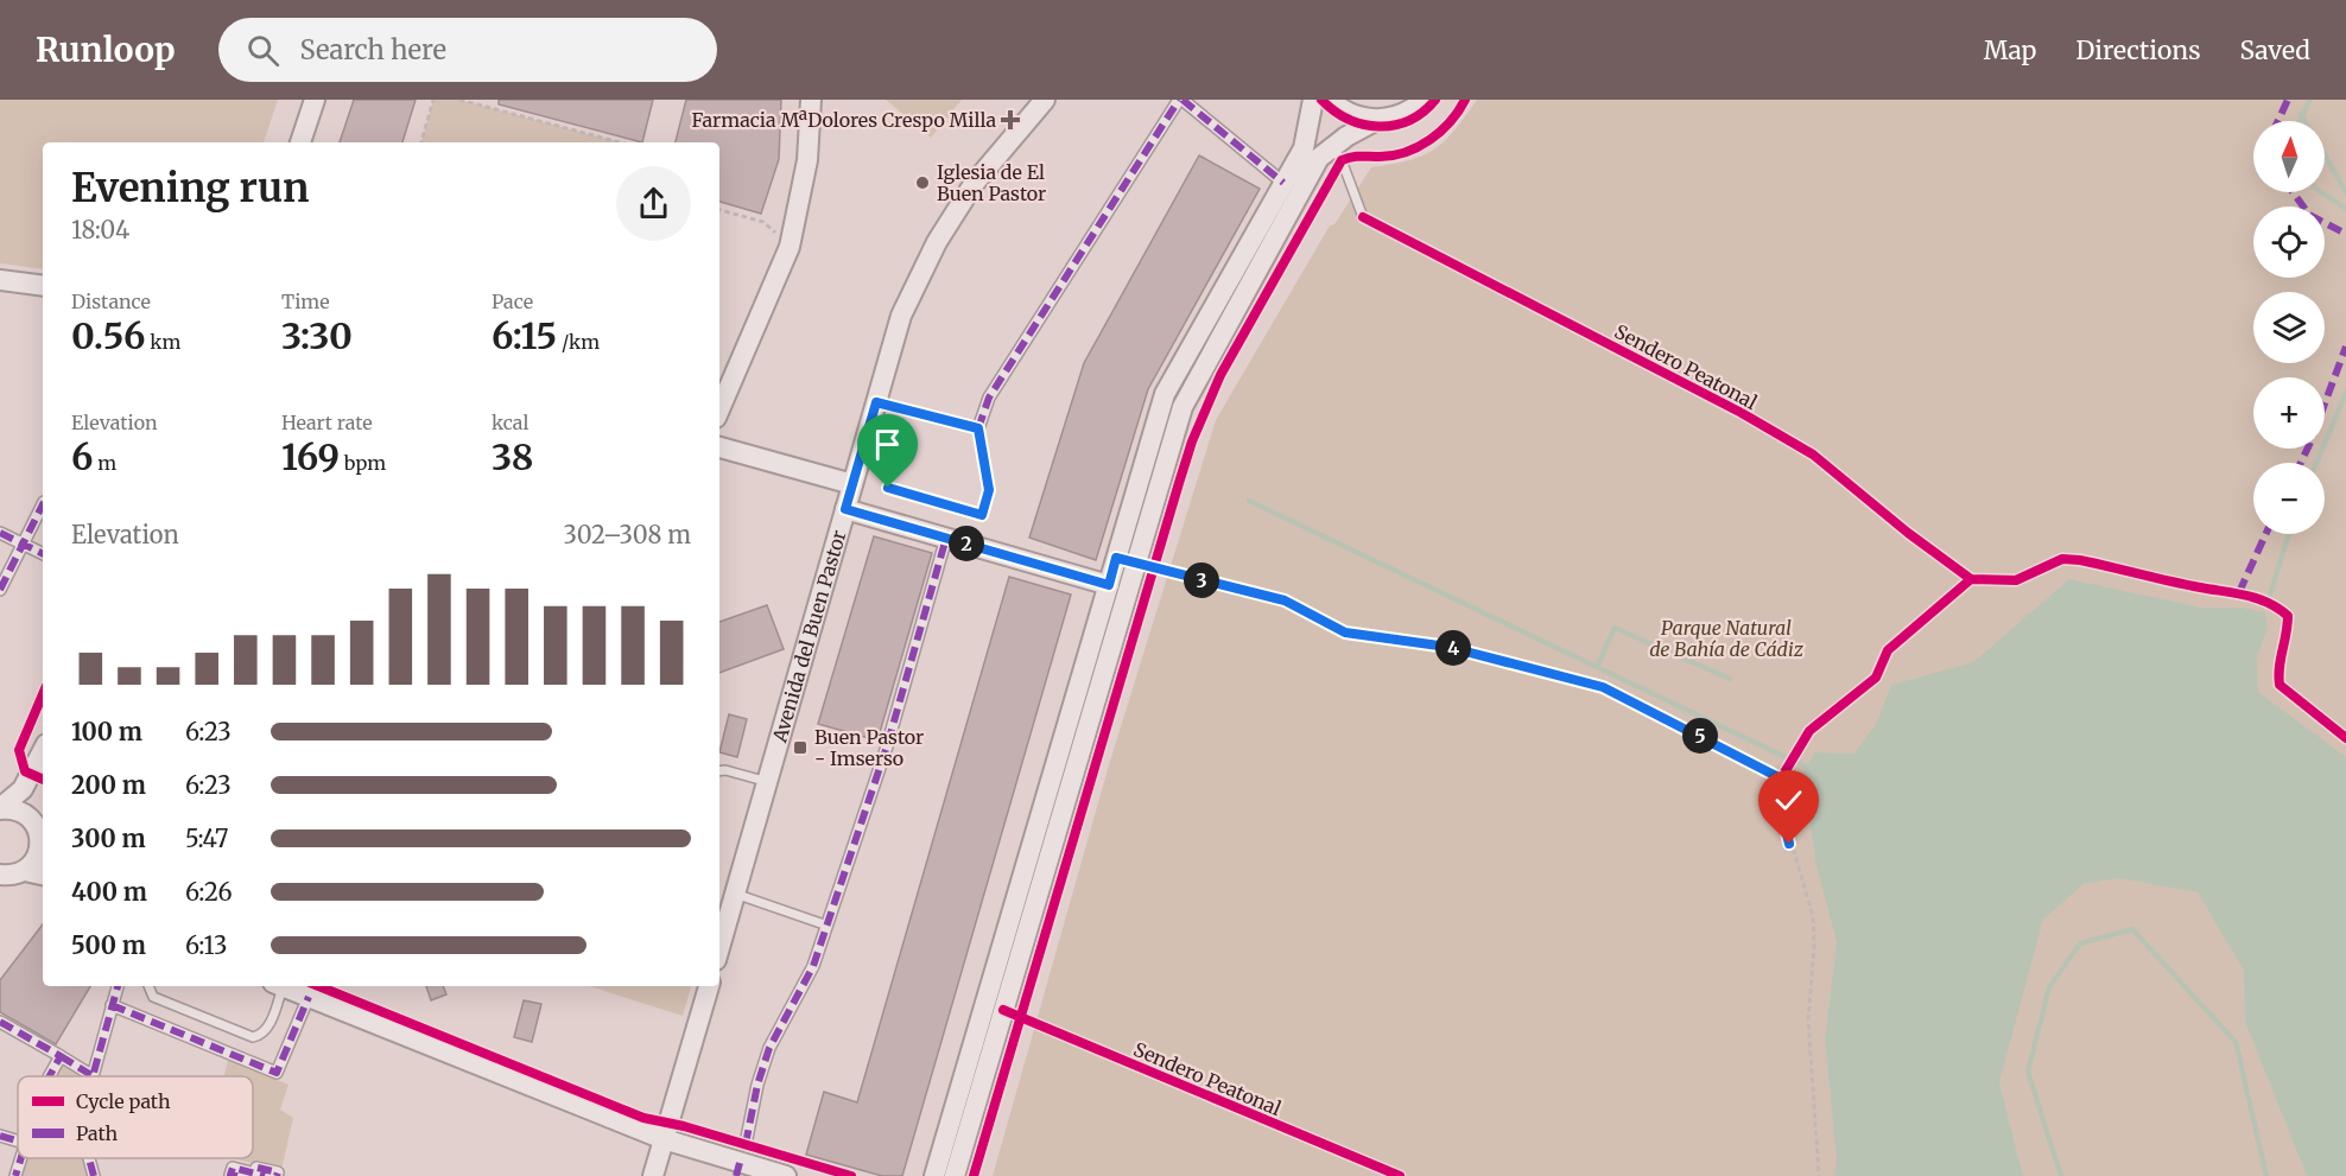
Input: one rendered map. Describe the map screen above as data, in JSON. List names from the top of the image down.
{
  "streets": {
    "street": ["Avenida del Buen Pastor"],
    "cycle path": ["Sendero Peatonal"]
  },
  "parks": ["Parque Natural de Bahía de Cádiz"],
  "places": {
    "health": ["Farmacia MªDolores Crespo Milla"],
    "other": ["Iglesia de El Buen Pastor"],
    "transit": ["Buen Pastor - Imserso"]
  },
  "legend": ["Cycle path", "Path"],
  "north": "top",
  "page": {
    "header": "Runloop",
    "search": "Search here",
    "nav": ["Map", "Directions", "Saved"],
    "map_buttons": ["+", "−"],
    "heading": ["Evening run", "18:04"],
    "stats": [
      ["Distance", "0.56 km"],
      ["Time", "3:30"],
      ["Pace", "6:15 /km"],
      ["Elevation", "6 m"],
      ["Heart rate", "169 bpm"],
      ["kcal", "38"]
    ],
    "chart": ["Elevation", "302–308 m"],
    "pins": [
      "2",
      "3",
      "4",
      "5"
    ],
    "list": [
      {
        "name": "100 m",
        "note": "6:23"
      },
      {
        "name": "200 m",
        "note": "6:23"
      },
      {
        "name": "300 m",
        "note": "5:47"
      },
      {
        "name": "400 m",
        "note": "6:26"
      },
      {
        "name": "500 m",
        "note": "6:13"
      }
    ]
  }
}
